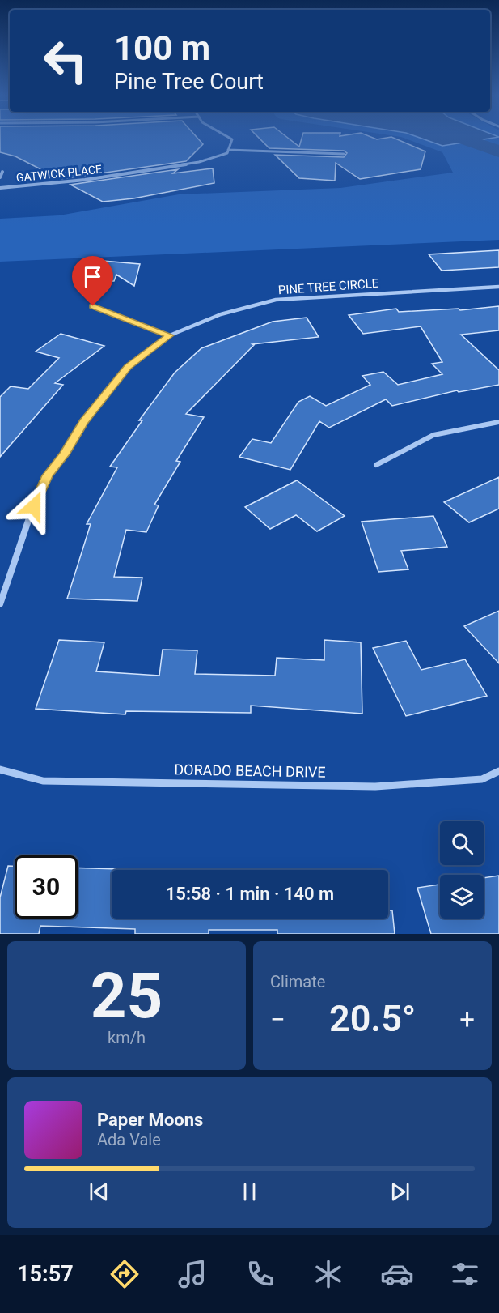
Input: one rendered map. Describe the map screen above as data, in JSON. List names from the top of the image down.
{
  "streets": {
    "street": ["GATWICK PLACE", "PINE TREE CIRCLE", "DORADO BEACH DRIVE"]
  },
  "page": {
    "turn": ["100 m", "Pine Tree Court"],
    "limit": "30",
    "trip": "15:58 · 1 min · 140 m",
    "tile": [
      ["25", "km/h"],
      "Climate"
    ],
    "heat": ["−", "20.5°", "+"],
    "song": ["Paper Moons", "Ada Vale"],
    "tabs": "15:57"
  }
}
